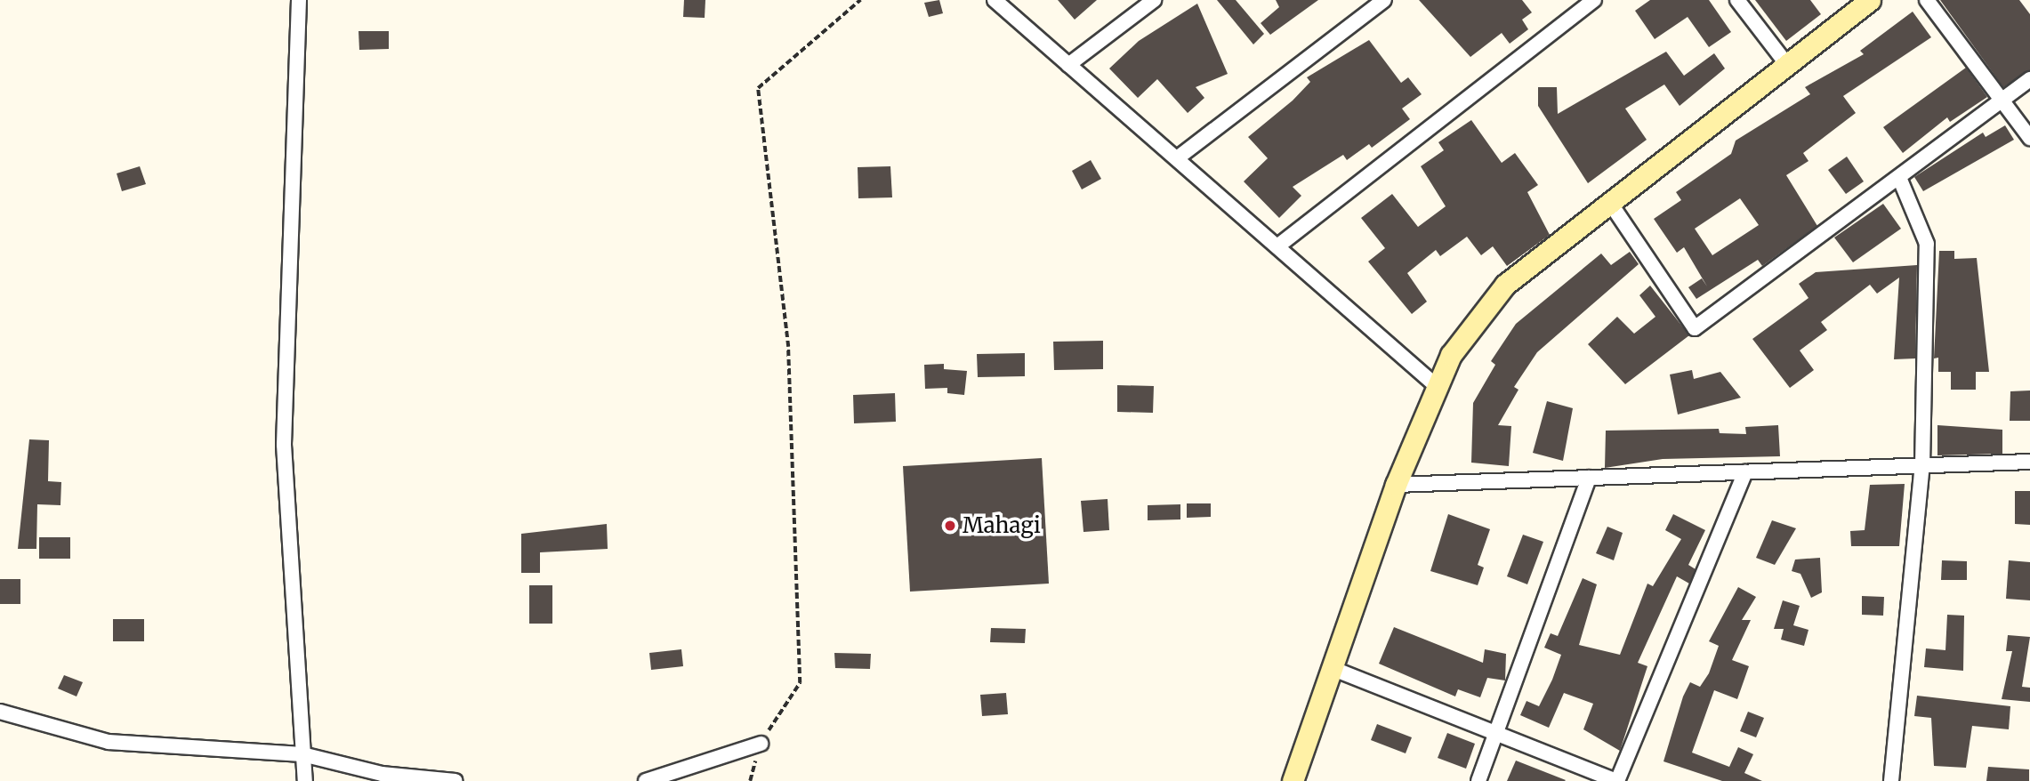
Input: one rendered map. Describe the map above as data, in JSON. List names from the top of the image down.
{
  "places": ["Mahagi"]
}
